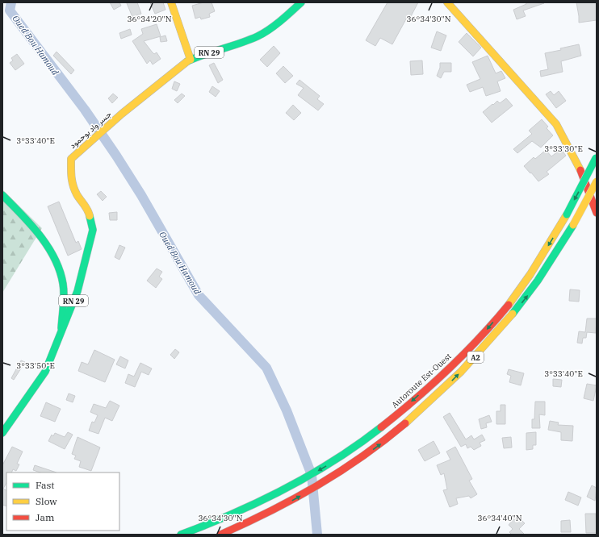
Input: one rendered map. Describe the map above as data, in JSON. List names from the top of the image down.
{
  "streets": {
    "main road": [
      "RN 29",
      "جسر واد بوحمود",
      "A2",
      "Autoroute Est-Ouest"
    ]
  },
  "crossings": [
    ["RN 29", "جسر واد بوحمود"]
  ],
  "water": ["Oued Bou Hamoud"],
  "legend": ["Fast", "Slow", "Jam"],
  "coordinates": [
    "36°34'20\"N",
    "36°34'30\"N",
    "3°33'40\"E",
    "3°33'30\"E",
    "3°33'50\"E",
    "36°34'40\"N"
  ]
}
